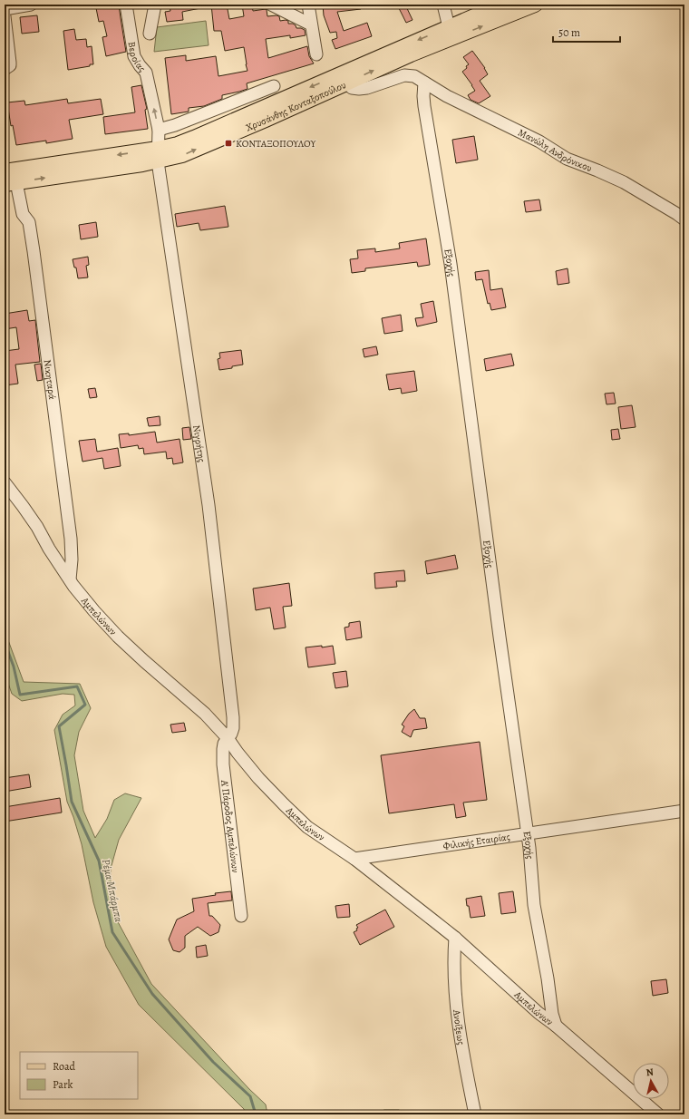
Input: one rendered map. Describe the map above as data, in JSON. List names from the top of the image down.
{
  "streets": {
    "main road": ["Χρυσάνθης Κονταξοπούλου"],
    "street": [
      "Βεροίας",
      "Μανώλη Ανδρόνικου",
      "Εξοχής",
      "Νικηταρά",
      "Νιγρήτης",
      "Αμπελώνων",
      "Α' Πάροδος Αμπελώνων",
      "Φιλικής Εταιρίας",
      "Ανοίξεως"
    ]
  },
  "crossings": [
    ["Βεροίας", "Χρυσάνθης Κονταξοπούλου"],
    ["Βεροίας", "Νιγρήτης"],
    ["Χρυσάνθης Κονταξοπούλου", "Μανώλη Ανδρόνικου"],
    ["Χρυσάνθης Κονταξοπούλου", "Νικηταρά"],
    ["Χρυσάνθης Κονταξοπούλου", "Νιγρήτης"],
    ["Μανώλη Ανδρόνικου", "Εξοχής"],
    ["Εξοχής", "Αμπελώνων"],
    ["Εξοχής", "Φιλικής Εταιρίας"],
    ["Νικηταρά", "Αμπελώνων"],
    ["Νιγρήτης", "Αμπελώνων"],
    ["Νιγρήτης", "Α' Πάροδος Αμπελώνων"],
    ["Αμπελώνων", "Α' Πάροδος Αμπελώνων"],
    ["Αμπελώνων", "Φιλικής Εταιρίας"],
    ["Αμπελώνων", "Ανοίξεως"]
  ],
  "one_way": ["Βεροίας"],
  "water": ["Ρέμα Μπάρμπα"],
  "places": {
    "transit": ["ΚΟΝΤΑΞΟΠΟΥΛΟΥ"]
  },
  "legend": ["Road", "Park"],
  "scale_bar": "50 m",
  "north": "top"
}
